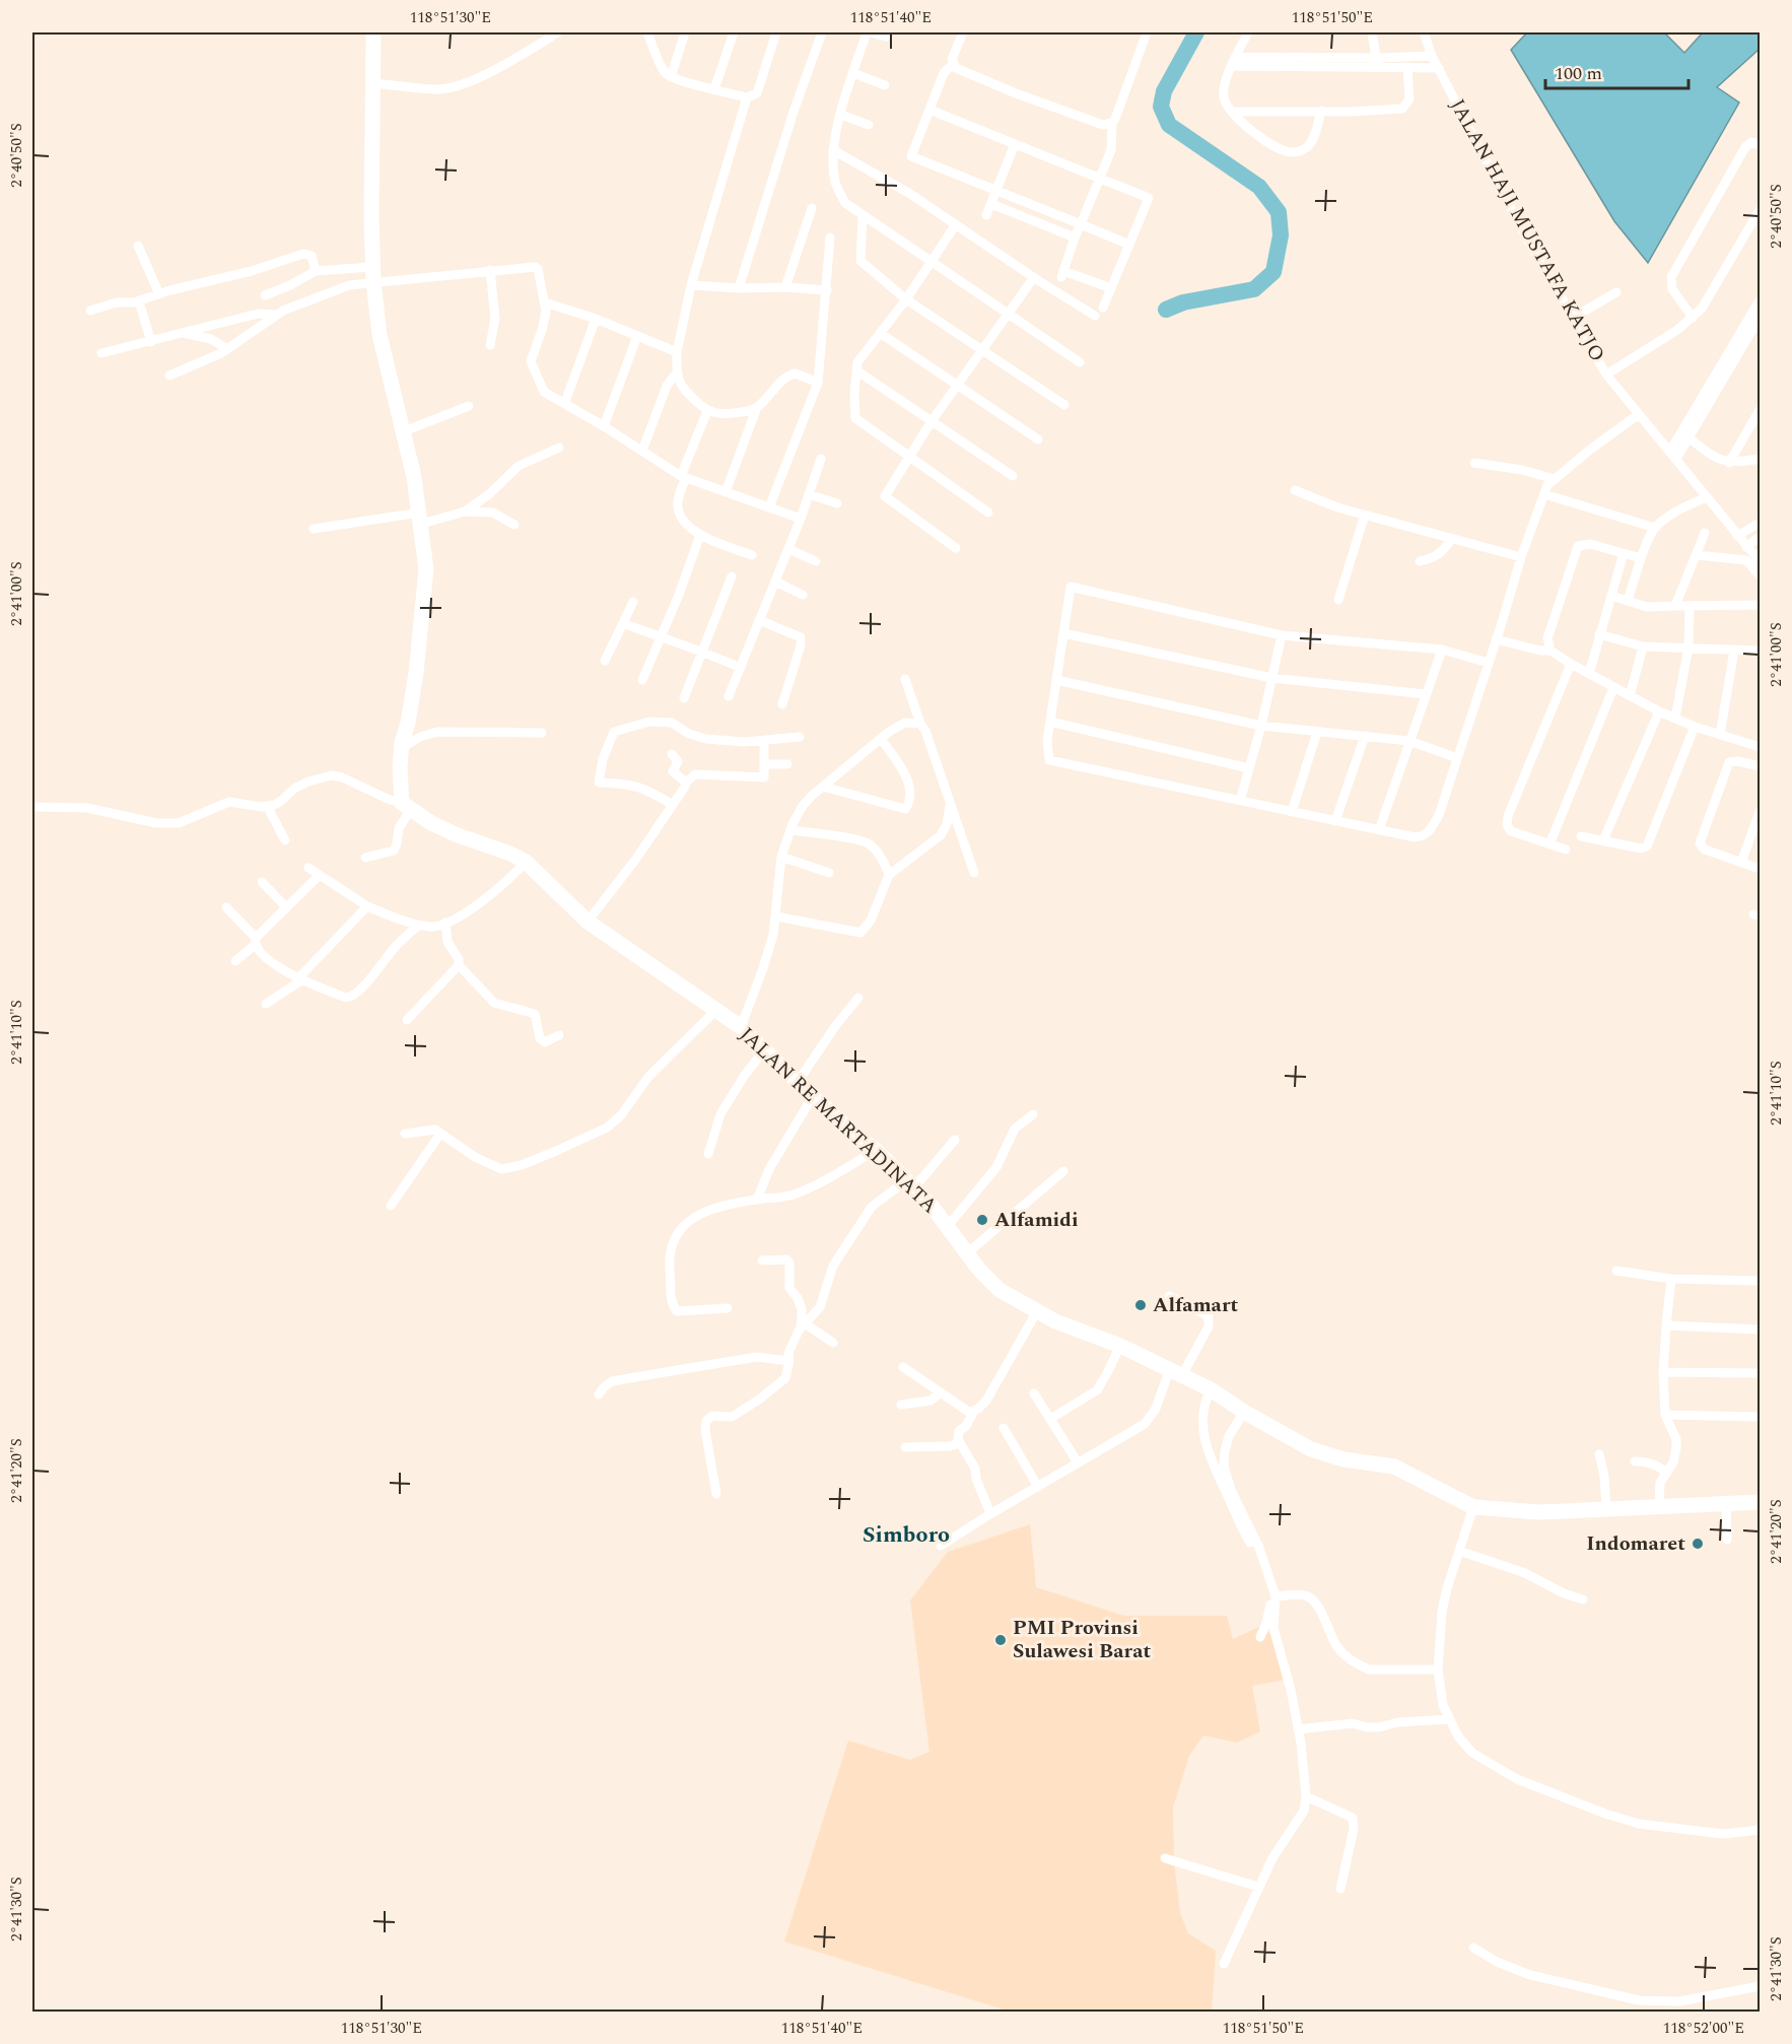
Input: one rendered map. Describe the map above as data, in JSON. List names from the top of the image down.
{
  "streets": {
    "highway": ["JALAN RE MARTADINATA"],
    "street": ["JALAN HAJI MUSTAFA KATJO"]
  },
  "districts": ["Simboro"],
  "places": [
    "Alfamidi",
    "Alfamart",
    "Indomaret",
    "PMI Provinsi Sulawesi Barat"
  ],
  "scale_bar": "100 m",
  "coordinates": [
    "118°51'30\"E",
    "118°51'40\"E",
    "118°51'50\"E",
    "2°40'50\"S",
    "2°41'00\"S",
    "2°41'10\"S",
    "2°41'20\"S",
    "2°41'30\"S",
    "118°52'00\"E"
  ]
}
